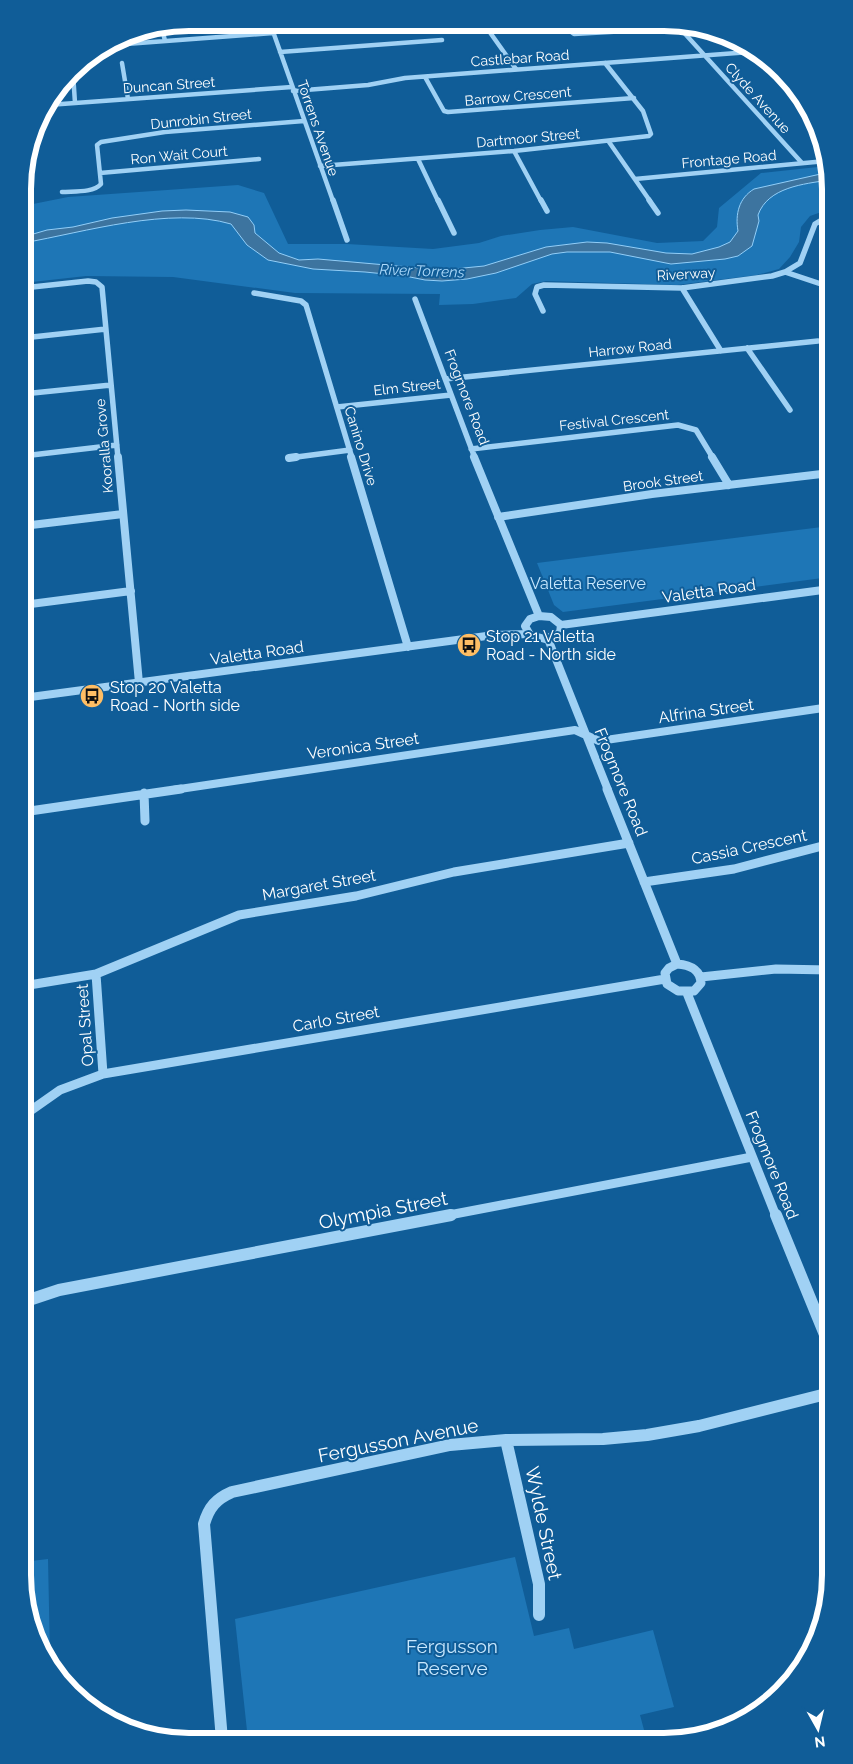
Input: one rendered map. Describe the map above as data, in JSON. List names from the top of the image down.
{
  "streets": {
    "street": [
      "Castlebar Road",
      "Duncan Street",
      "Barrow Crescent",
      "Clyde Avenue",
      "Dunrobin Street",
      "Torrens Avenue",
      "Dartmoor Street",
      "Ron Wait Court",
      "Frontage Road",
      "Riverway",
      "Harrow Road",
      "Elm Street",
      "Frogmore Road",
      "Festival Crescent",
      "Kooralla Grove",
      "Canino Drive",
      "Brook Street",
      "Valetta Road",
      "Alfrina Street",
      "Veronica Street",
      "Cassia Crescent",
      "Margaret Street",
      "Carlo Street",
      "Opal Street",
      "Olympia Street",
      "Fergusson Avenue",
      "Wylde Street"
    ]
  },
  "crossings": [
    ["Castlebar Road", "Duncan Street"],
    ["Castlebar Road", "Barrow Crescent"],
    ["Castlebar Road", "Clyde Avenue"],
    ["Castlebar Road", "Torrens Avenue"],
    ["Castlebar Road", "Dartmoor Street"],
    ["Duncan Street", "Torrens Avenue"],
    ["Barrow Crescent", "Dartmoor Street"],
    ["Clyde Avenue", "Frontage Road"],
    ["Dunrobin Street", "Torrens Avenue"],
    ["Dunrobin Street", "Ron Wait Court"],
    ["Torrens Avenue", "Dartmoor Street"],
    ["Harrow Road", "Frogmore Road"],
    ["Elm Street", "Frogmore Road"],
    ["Elm Street", "Canino Drive"],
    ["Frogmore Road", "Festival Crescent"],
    ["Frogmore Road", "Brook Street"],
    ["Frogmore Road", "Valetta Road"],
    ["Frogmore Road", "Alfrina Street"],
    ["Frogmore Road", "Veronica Street"],
    ["Frogmore Road", "Cassia Crescent"],
    ["Frogmore Road", "Margaret Street"],
    ["Frogmore Road", "Carlo Street"],
    ["Frogmore Road", "Olympia Street"],
    ["Festival Crescent", "Brook Street"],
    ["Kooralla Grove", "Valetta Road"],
    ["Canino Drive", "Valetta Road"],
    ["Alfrina Street", "Veronica Street"],
    ["Margaret Street", "Opal Street"],
    ["Carlo Street", "Opal Street"],
    ["Fergusson Avenue", "Wylde Street"]
  ],
  "water": ["River Torrens"],
  "parks": ["Valetta Reserve", "Fergusson Reserve"],
  "places": {
    "bus stop": ["Stop 21 Valetta Road - North side", "Stop 20 Valetta Road - North side"]
  },
  "north": "bottom"
}
